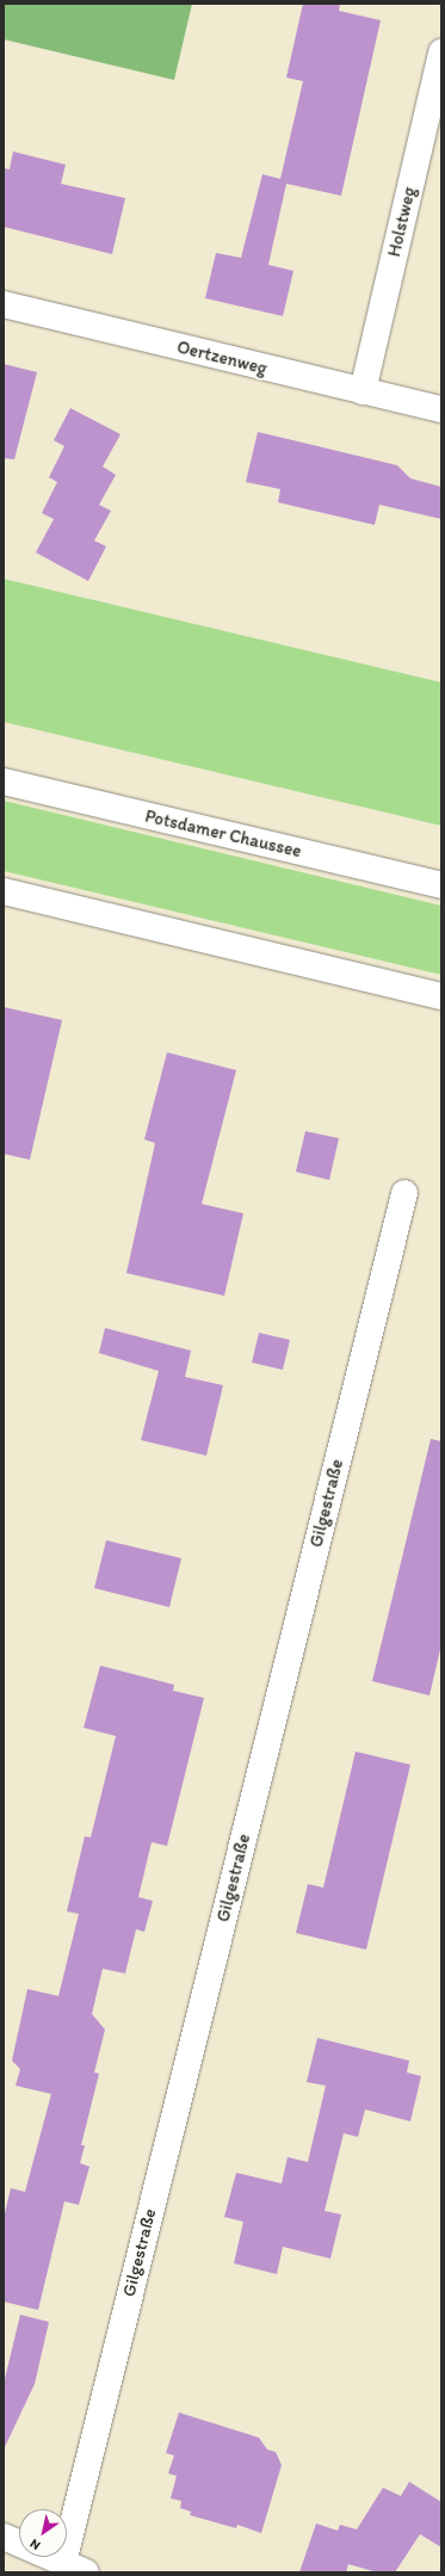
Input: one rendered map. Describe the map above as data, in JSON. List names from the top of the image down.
{
  "streets": {
    "street": [
      "Holstweg",
      "Oertzenweg",
      "Potsdamer Chaussee",
      "Gilgestraße"
    ]
  },
  "crossings": [
    ["Holstweg", "Oertzenweg"]
  ],
  "north": "bottom left"
}
